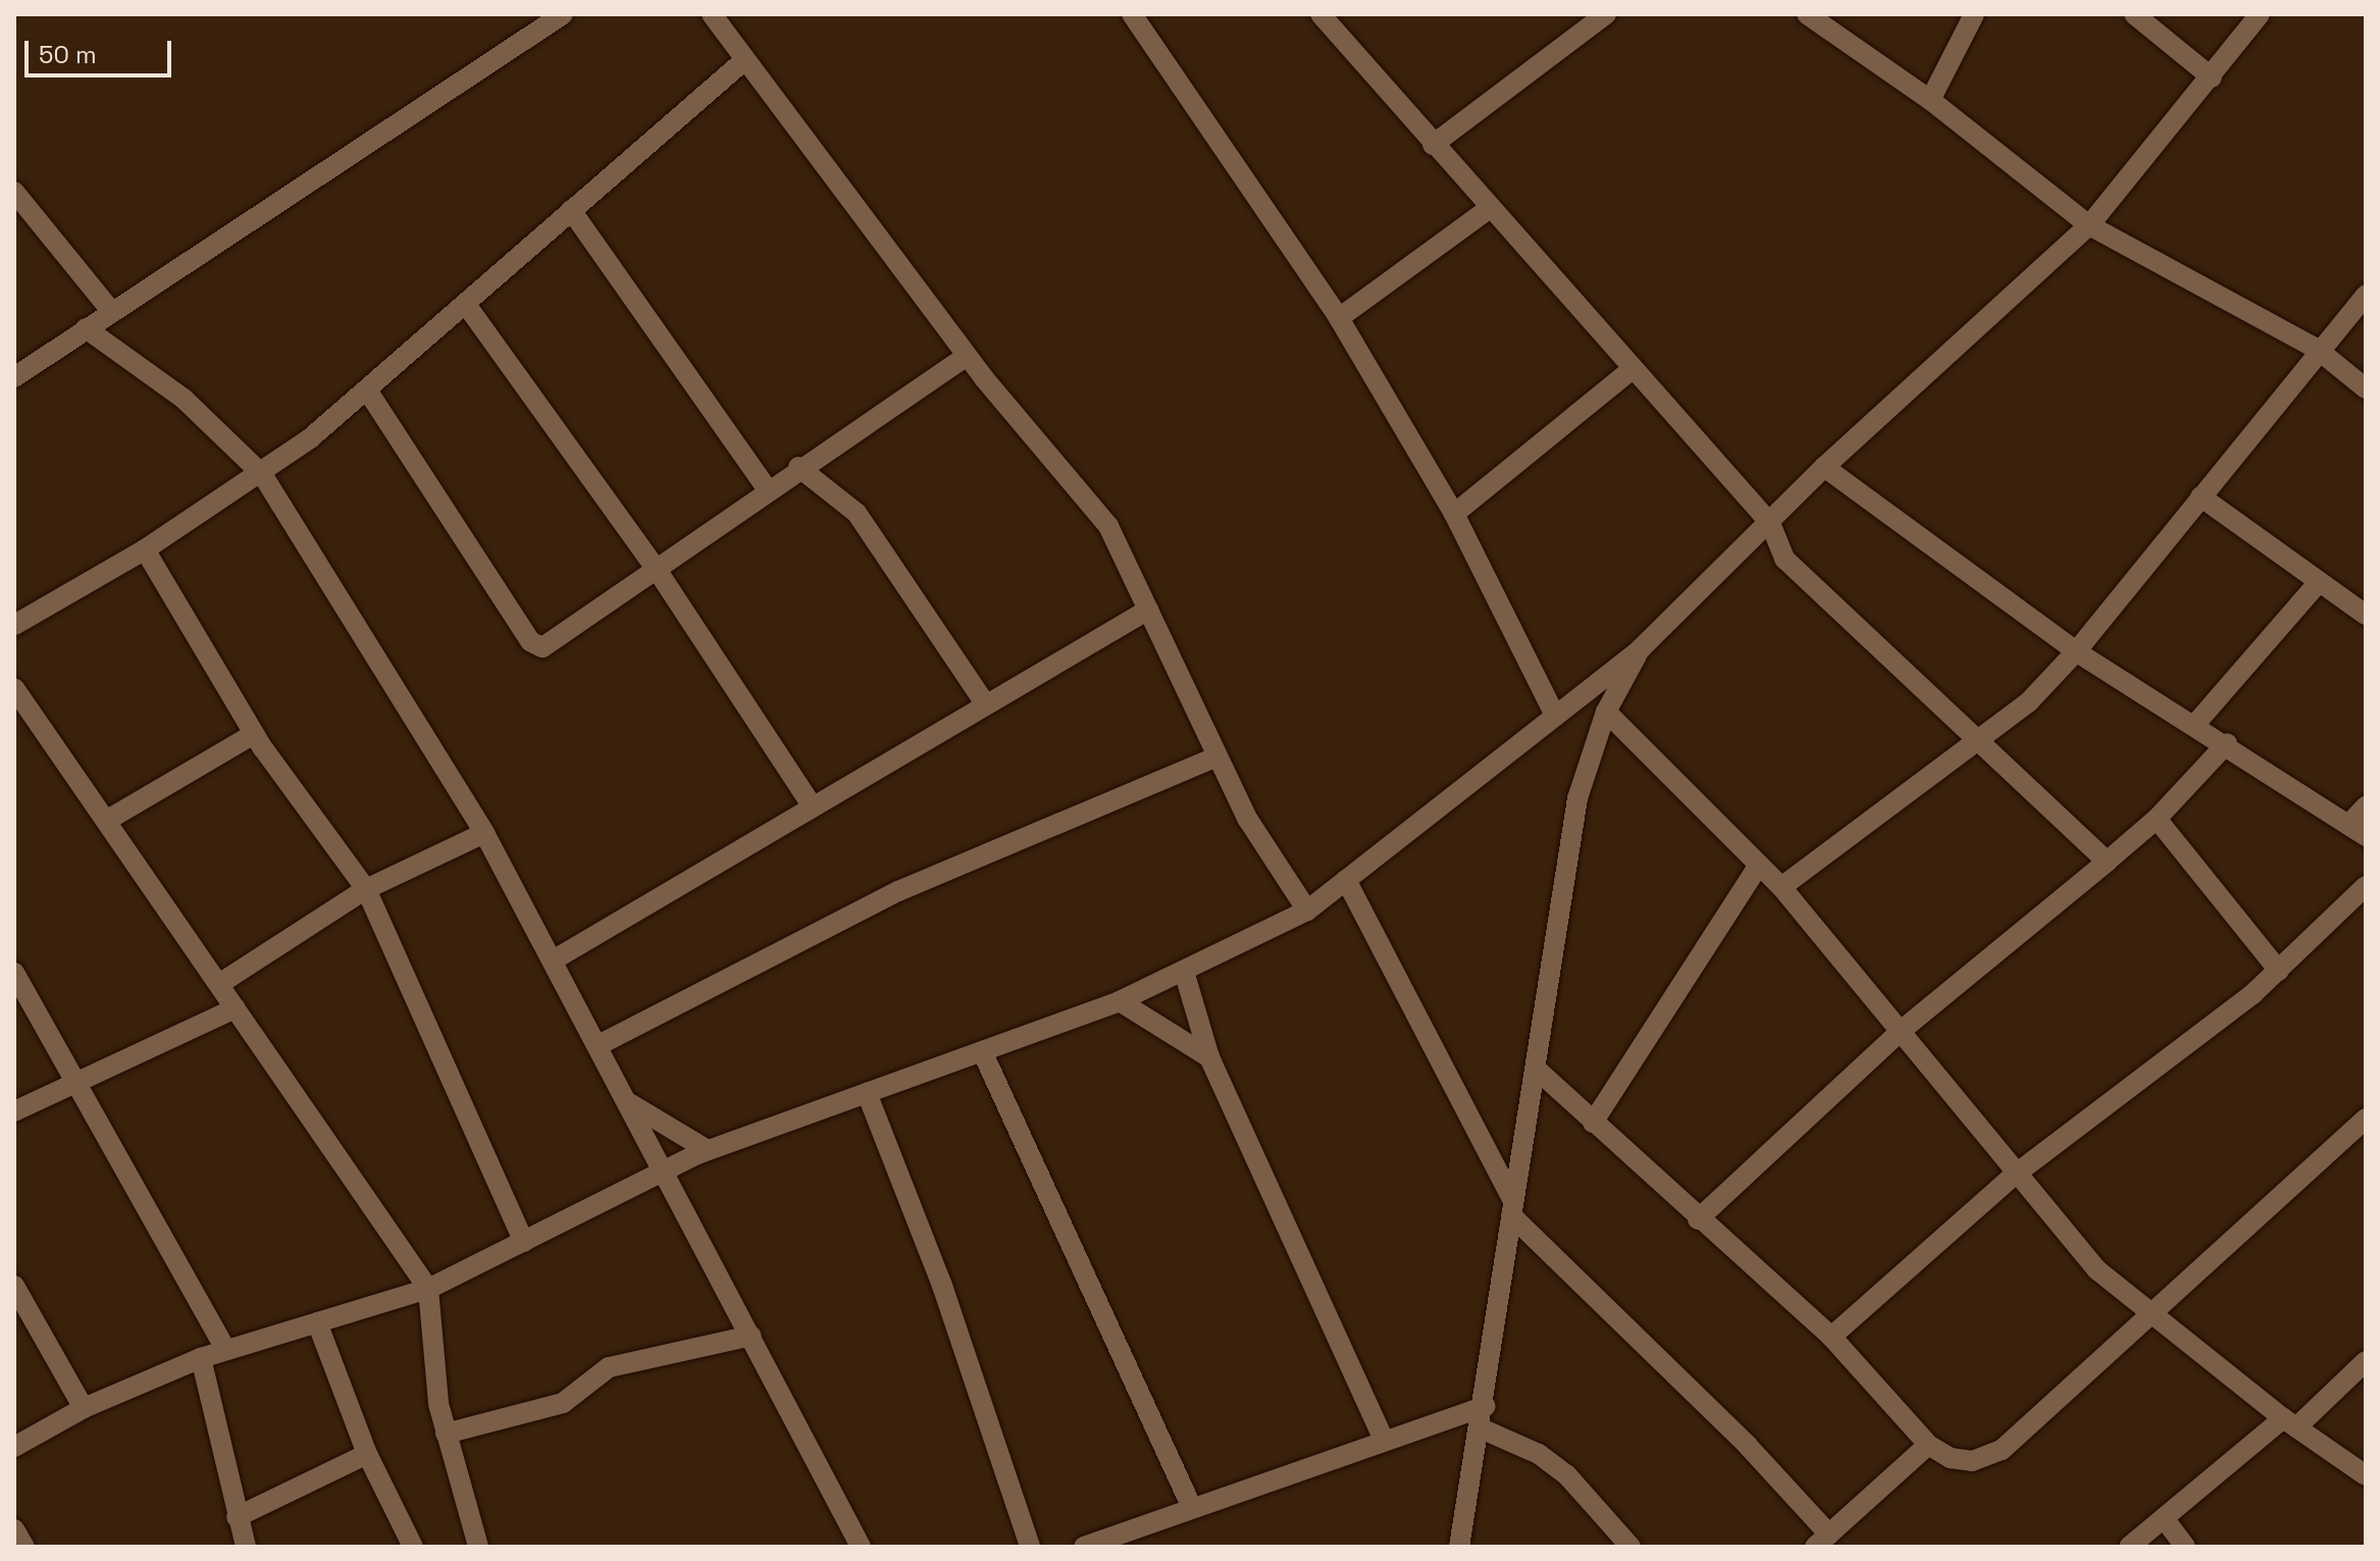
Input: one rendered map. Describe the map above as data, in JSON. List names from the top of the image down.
{
  "scale_bar": "50 m"
}
